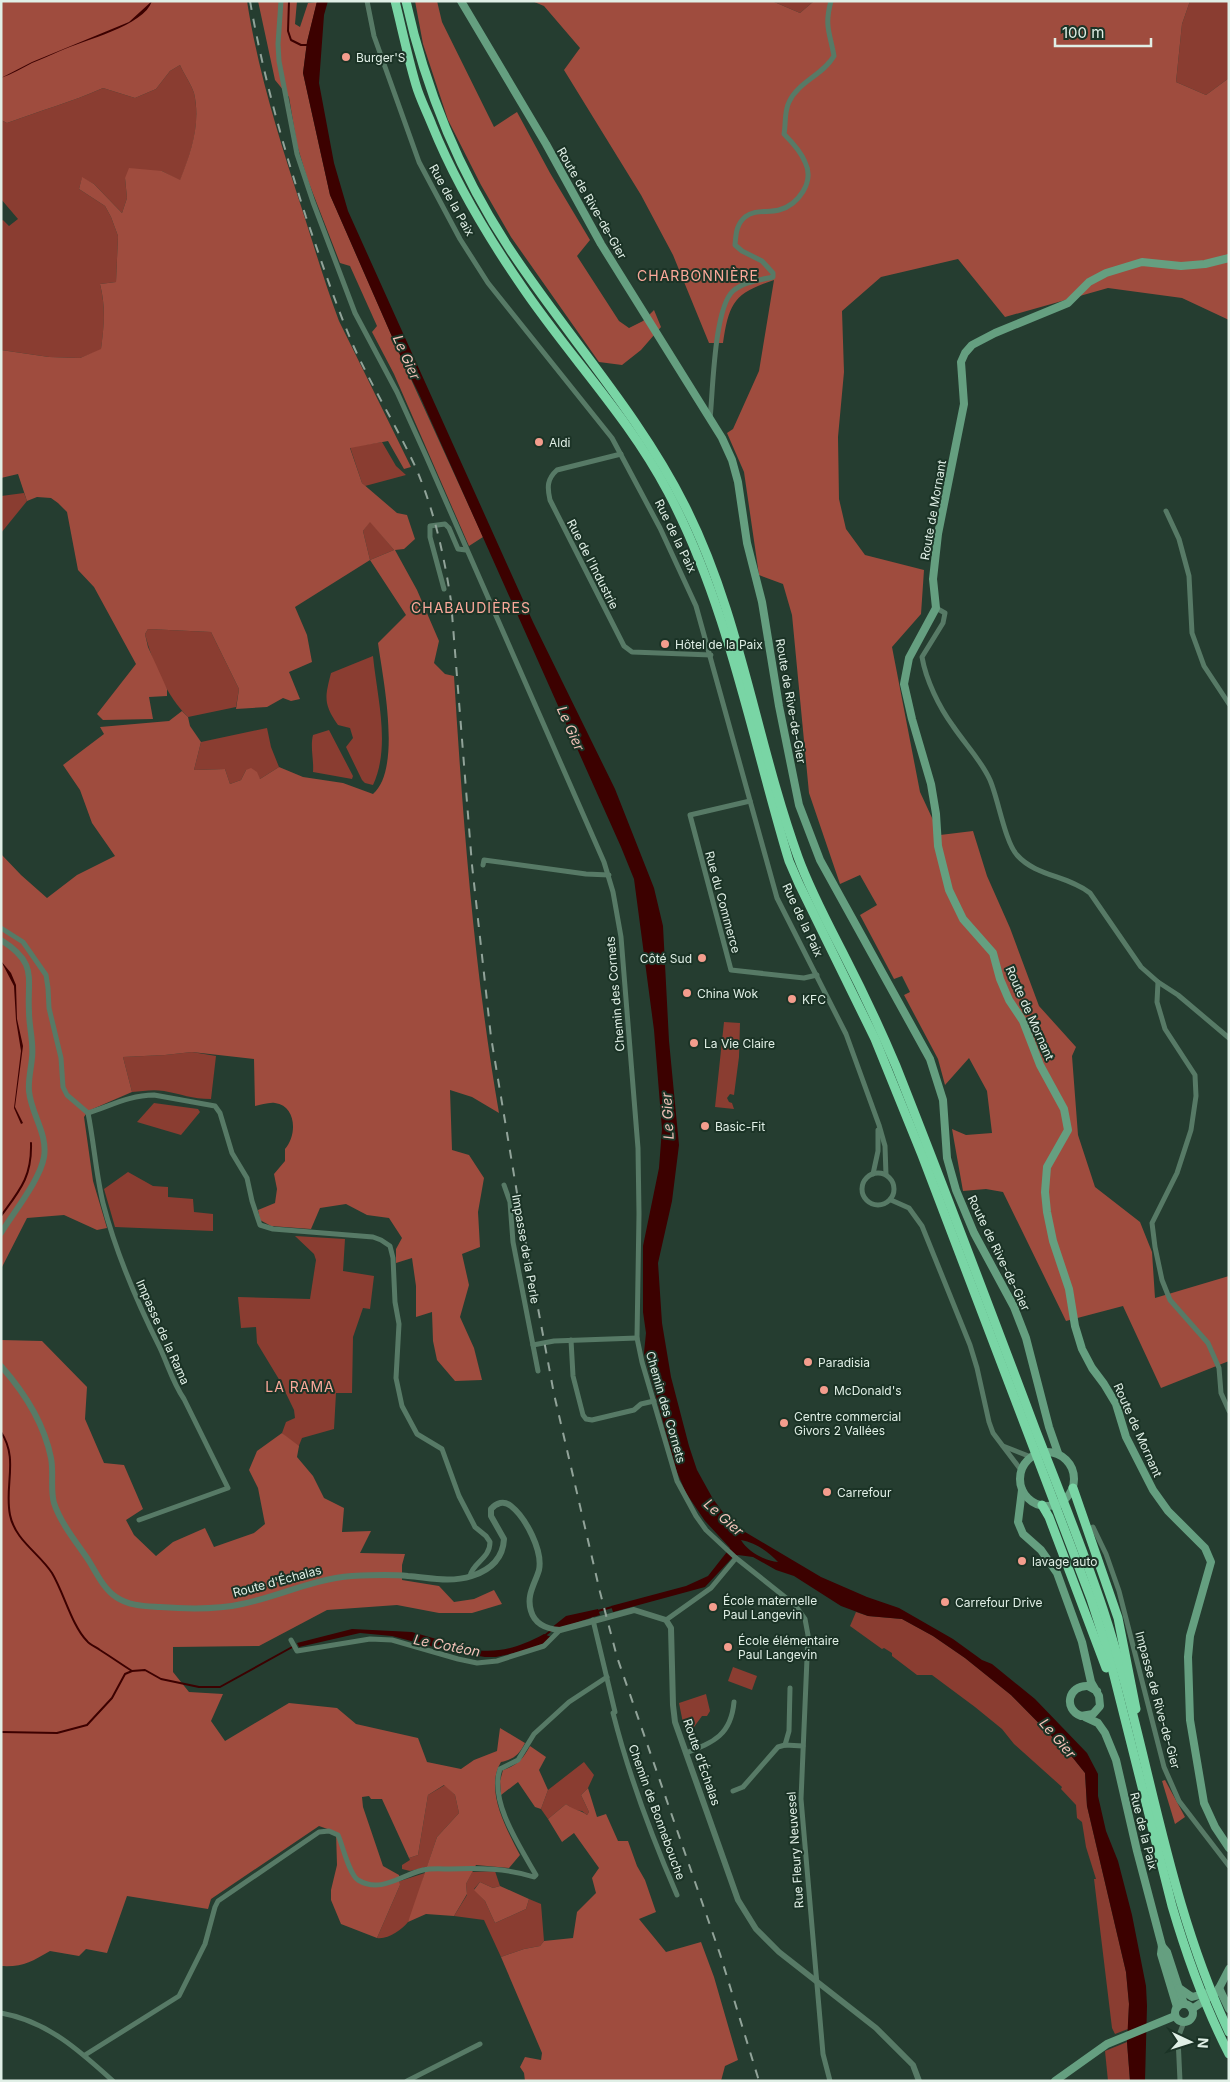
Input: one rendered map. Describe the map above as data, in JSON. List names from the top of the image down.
{
  "streets": {
    "main road": ["Rue de la Paix", "Route de Rive-de-Gier", "Route de Mornant"],
    "street": [
      "Rue de l'Industrie",
      "Rue du Commerce",
      "Chemin des Cornets",
      "Impasse de la Perle",
      "Impasse de la Rama",
      "Route d'Échalas",
      "Impasse de Rive-de-Gier",
      "Chemin de Bonnebouche",
      "Rue Fleury Neuvesel"
    ]
  },
  "crossings": [
    ["Rue de la Paix", "Rue de l'Industrie"],
    ["Rue de la Paix", "Rue du Commerce"],
    ["Chemin des Cornets", "Rue Fleury Neuvesel"],
    ["Route d'Échalas", "Rue Fleury Neuvesel"]
  ],
  "districts": ["CHARBONNIÈRE", "CHABAUDIÈRES", "LA RAMA"],
  "water": ["Le Gier", "Le Cotéon"],
  "places": [
    "Burger'S",
    "Aldi",
    "Hôtel de la Paix",
    "Côté Sud",
    "China Wok",
    "KFC",
    "La Vie Claire",
    "Basic-Fit",
    "Paradisia",
    "McDonald's",
    "Centre commercial Givors 2 Vallées",
    "Carrefour",
    "lavage auto",
    "Carrefour Drive",
    "École maternelle Paul Langevin",
    "École élémentaire Paul Langevin"
  ],
  "scale_bar": "100 m",
  "north": "right"
}
